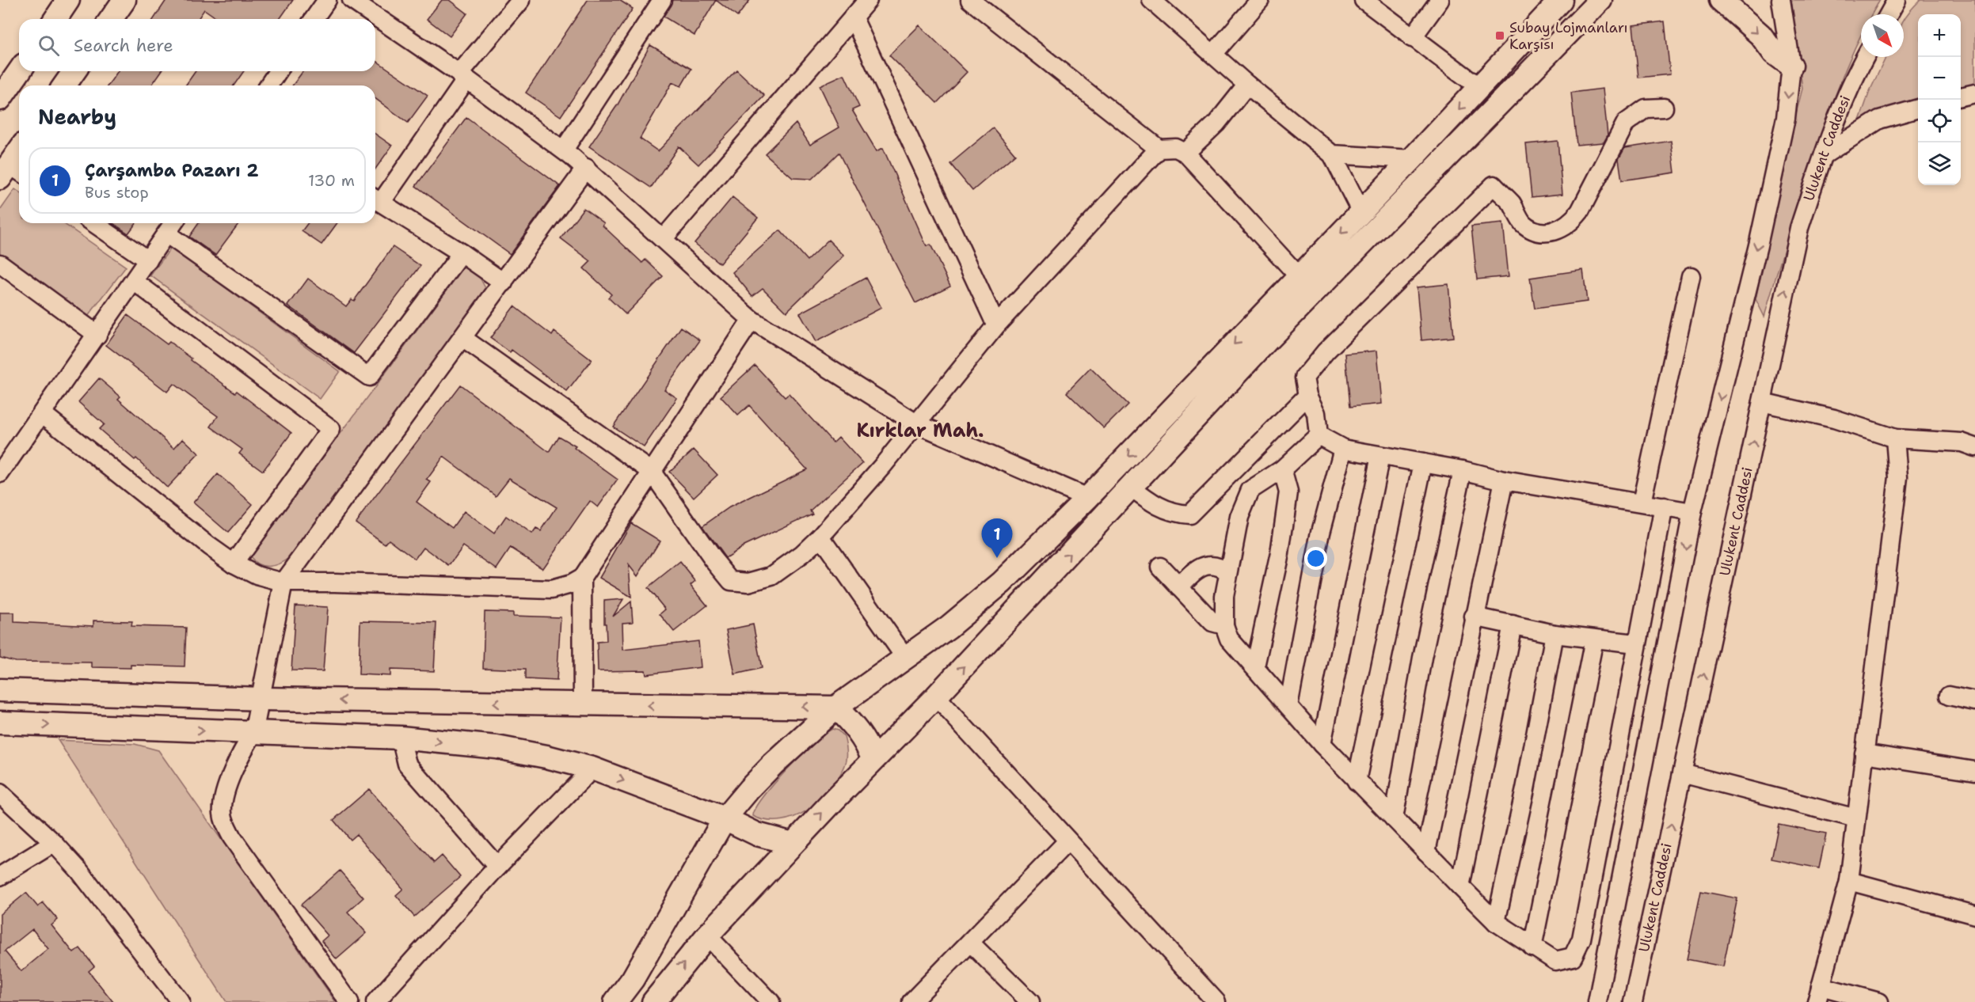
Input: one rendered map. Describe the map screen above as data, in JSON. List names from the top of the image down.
{
  "streets": {
    "street": ["Ulukent Caddesi"]
  },
  "districts": ["Kırklar Mah."],
  "places": {
    "transit": ["Subay Lojmanları Karşısı"]
  },
  "north": "bottom right",
  "page": {
    "map_buttons": ["+", "−"],
    "search": "Search here",
    "heading": "Nearby",
    "list": [
      {
        "mark": "1",
        "name": "Çarşamba Pazarı 2",
        "note": "Bus stop",
        "value": "130 m"
      }
    ],
    "pins": "1"
  }
}
